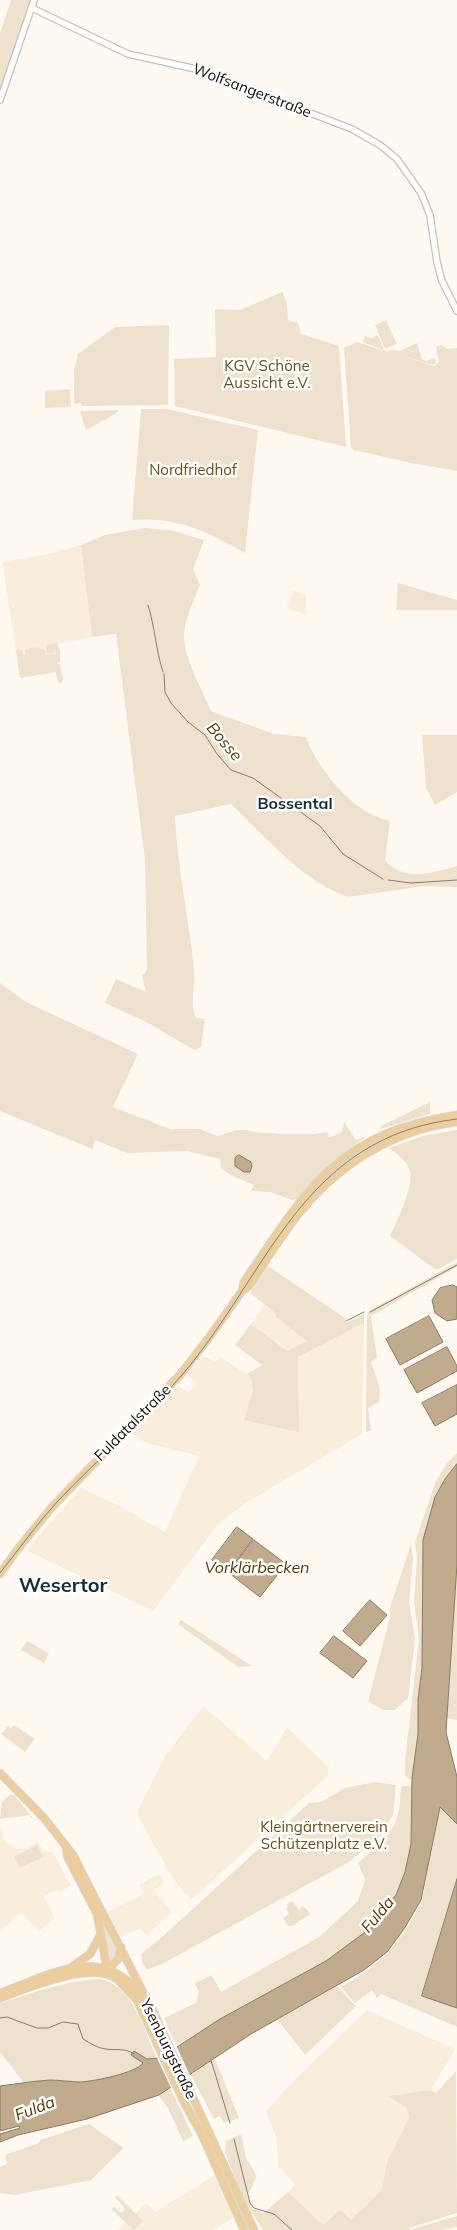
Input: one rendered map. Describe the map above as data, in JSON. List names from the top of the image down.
{
  "streets": {
    "main road": ["Fuldatalstraße", "Ysenburgstraße"],
    "street": ["Wolfsangerstraße"]
  },
  "districts": ["Bossental", "Wesertor"],
  "water": ["Bosse", "Vorklärbecken", "Fulda"],
  "parks": ["KGV Schöne Aussicht e.V.", "Nordfriedhof", "Kleingärtnerverein Schützenplatz e.V."]
}
